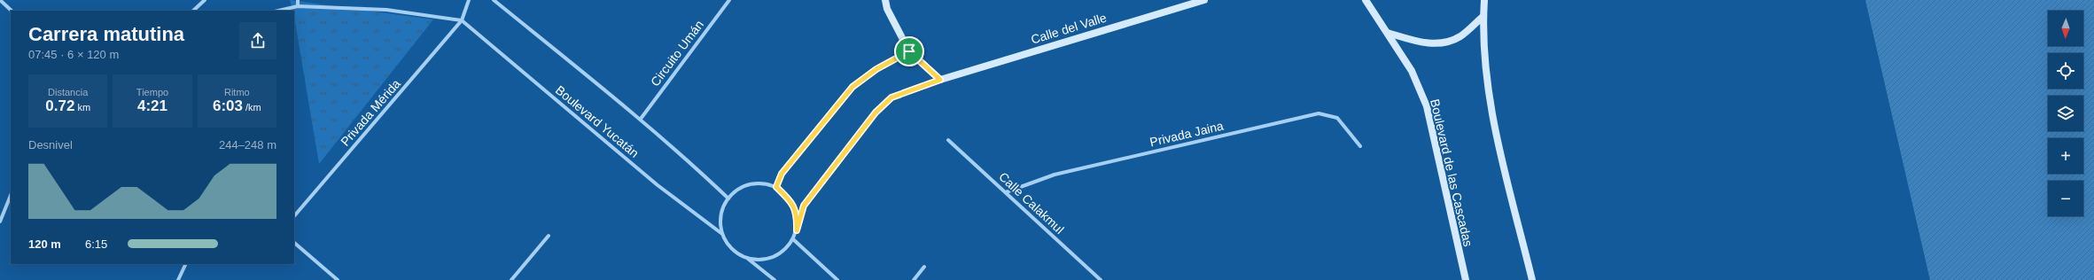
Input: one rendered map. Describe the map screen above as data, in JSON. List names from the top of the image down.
{
  "streets": {
    "main road": ["Calle del Valle", "Boulevard de las Cascadas"],
    "street": [
      "Circuito Umán",
      "Privada Mérida",
      "Boulevard Yucatán",
      "Privada Jaina",
      "Calle Calakmul"
    ]
  },
  "crossings": [
    ["Calle del Valle", "Boulevard Yucatán"],
    ["Privada Mérida", "Boulevard Yucatán"],
    ["Privada Jaina", "Calle Calakmul"]
  ],
  "north": "bottom",
  "page": {
    "map_buttons": ["+", "−"],
    "heading": ["Carrera matutina", "07:45 · 6 × 120 m"],
    "stats": [
      ["Distancia", "0.72 km"],
      ["Tiempo", "4:21"],
      ["Ritmo", "6:03 /km"]
    ],
    "chart": ["Desnivel", "244–248 m"],
    "list": [
      {
        "name": "120 m",
        "note": "6:15"
      }
    ]
  }
}
